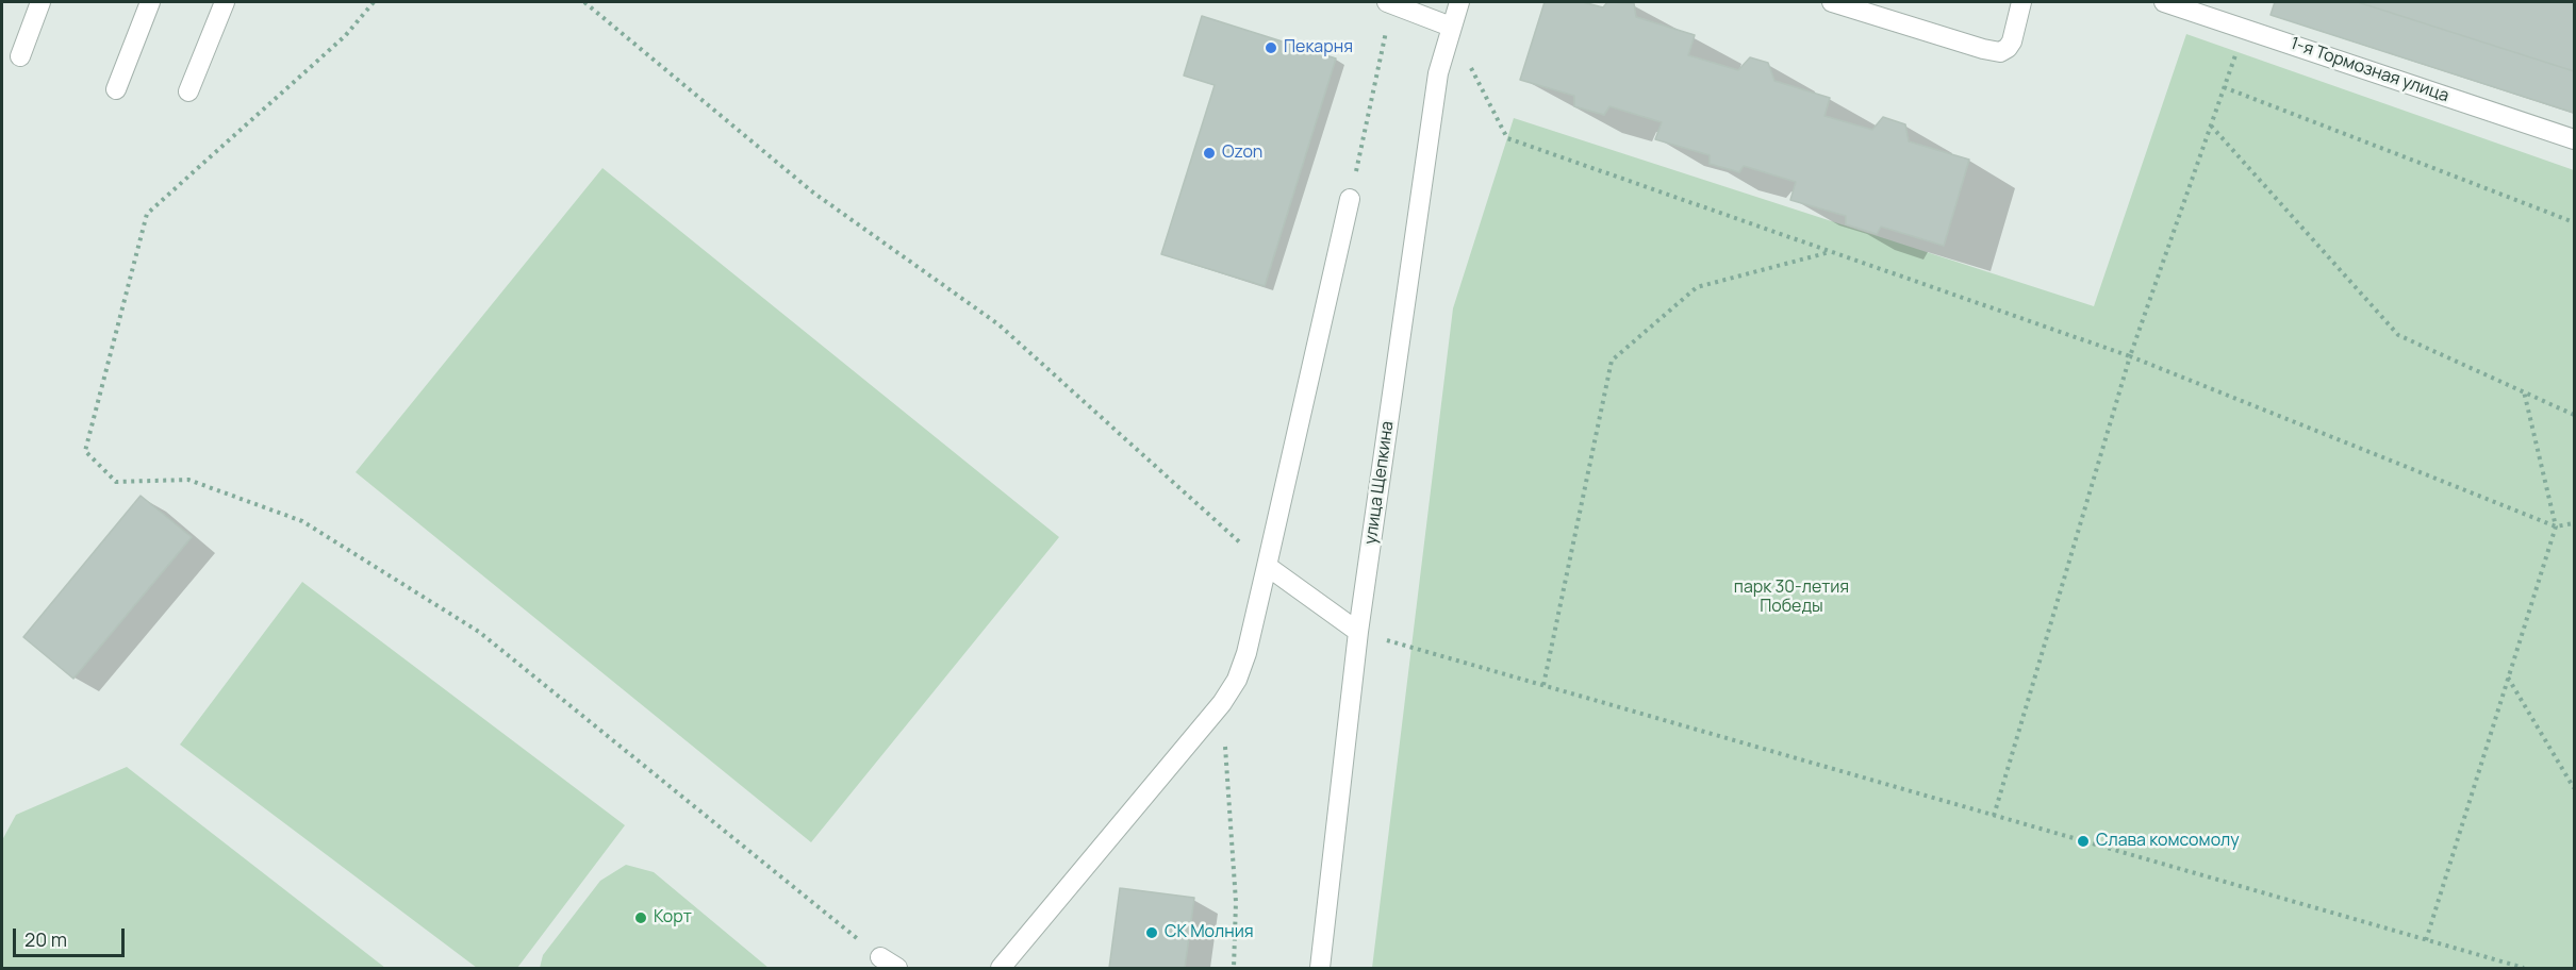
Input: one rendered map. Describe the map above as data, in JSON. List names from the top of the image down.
{
  "streets": {
    "street": ["1-я Тормозная улица", "улица Щепкина"]
  },
  "parks": ["парк 30-летия Победы"],
  "places": [
    "Пекарня",
    "Ozon",
    "Слава комсомолу",
    "Корт",
    "СК Молния"
  ],
  "scale_bar": "20 m"
}
